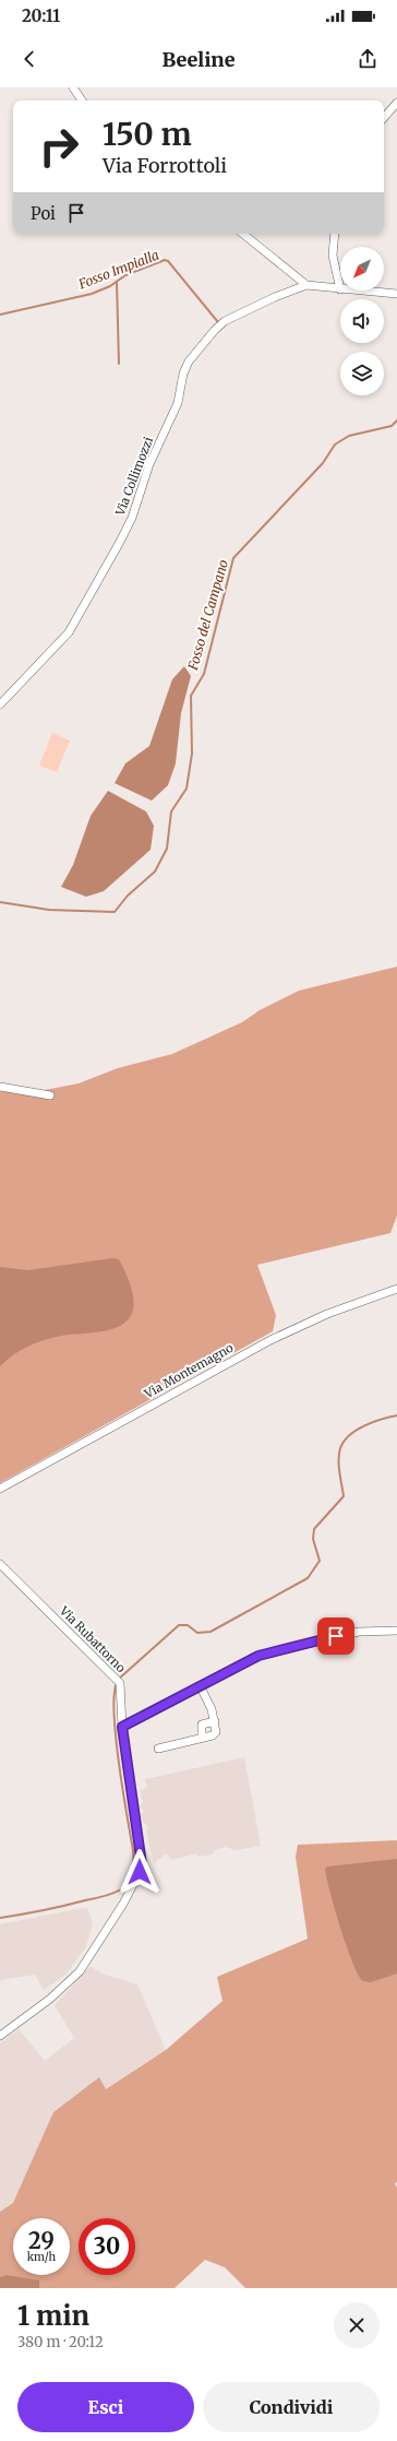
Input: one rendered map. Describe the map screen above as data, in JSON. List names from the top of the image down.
{
  "streets": {
    "street": ["Via Collimozzi", "Via Montemagno", "Via Rubattorno"]
  },
  "water": ["Fosso Impialla", "Fosso del Campano"],
  "north": "bottom left",
  "page": {
    "status": "20:11",
    "header": "Beeline",
    "turn": ["150 m", "Via Forrottoli"],
    "then": "Poi",
    "speed": "29 km/h",
    "limit": "30",
    "heading": ["1 min", "380 m · 20:12"],
    "buttons": ["Esci", "Condividi"]
  }
}
